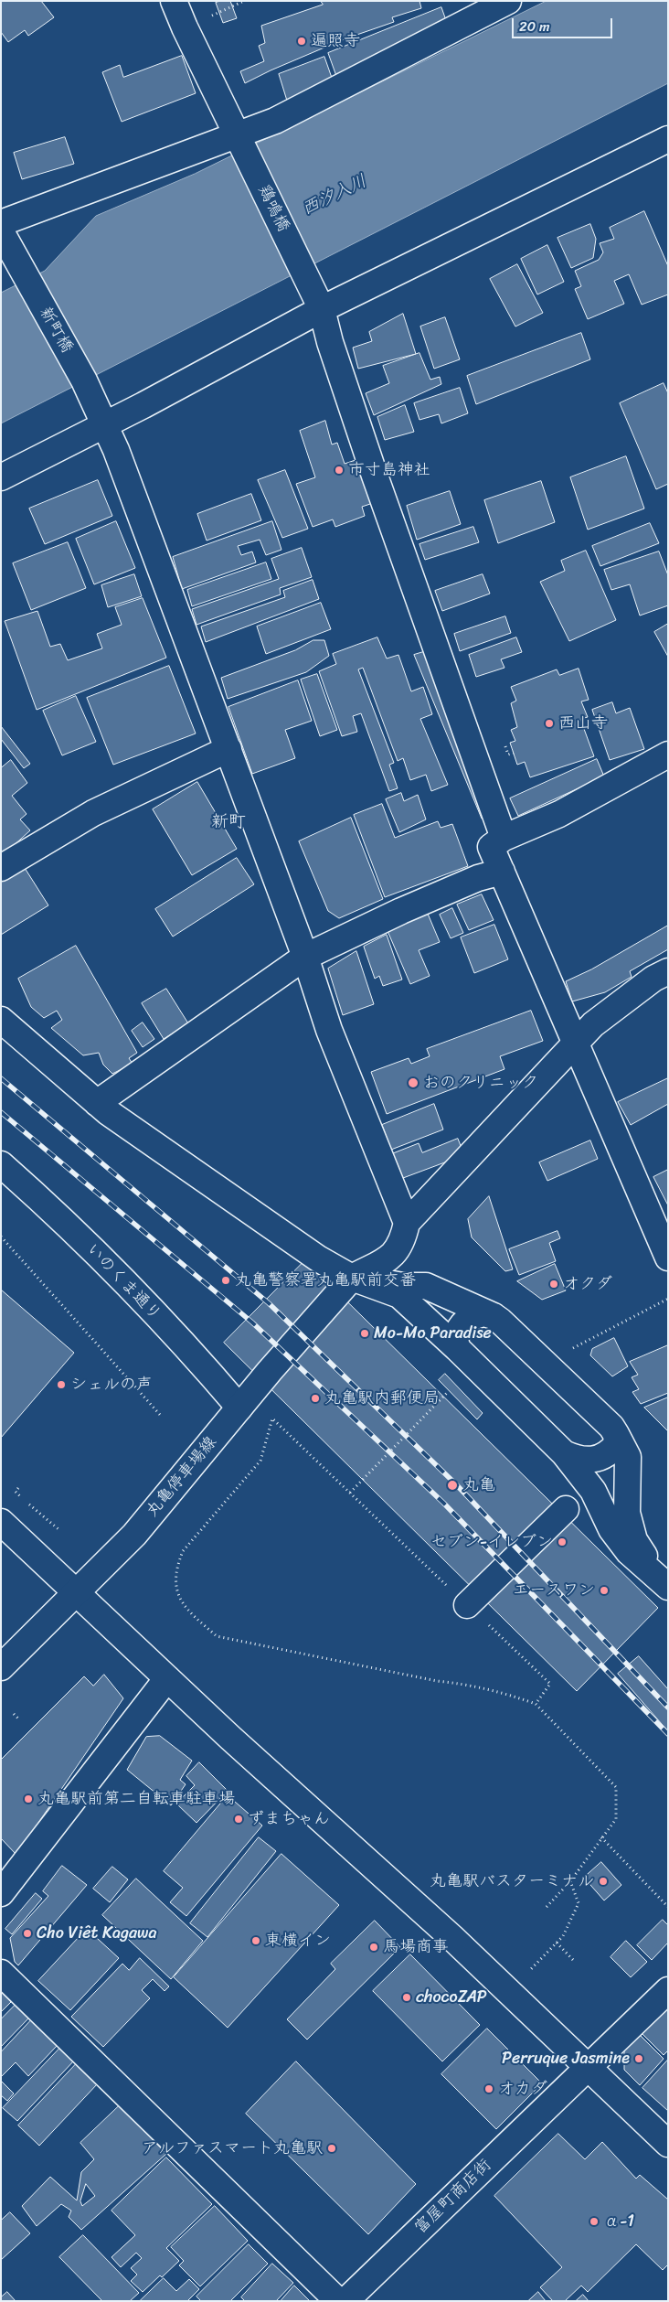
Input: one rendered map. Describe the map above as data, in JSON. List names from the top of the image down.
{
  "streets": {
    "street": [
      "鶏鳴橋",
      "新町橋",
      "いのくま通り",
      "丸亀停車場線",
      "富屋町商店街"
    ]
  },
  "crossings": [
    ["いのくま通り", "丸亀停車場線"]
  ],
  "districts": ["新町"],
  "water": ["西汐入川"],
  "places": [
    "遍照寺",
    "市寸島神社",
    "西山寺",
    "おのクリニック",
    "丸亀警察署丸亀駅前交番",
    "オクダ",
    "Mo-Mo Paradise",
    "シェルの声",
    "丸亀駅内郵便局",
    "丸亀",
    "セブン-イレブン",
    "エースワン",
    "丸亀駅前第二自転車駐車場",
    "ずまちゃん",
    "丸亀駅バスターミナル",
    "Cho Viêt Kagawa",
    "東横イン",
    "馬場商事",
    "chocoZAP",
    "Perruque Jasmine",
    "オカダ",
    "アルファスマート丸亀駅",
    "α-1"
  ],
  "scale_bar": "20 m"
}
